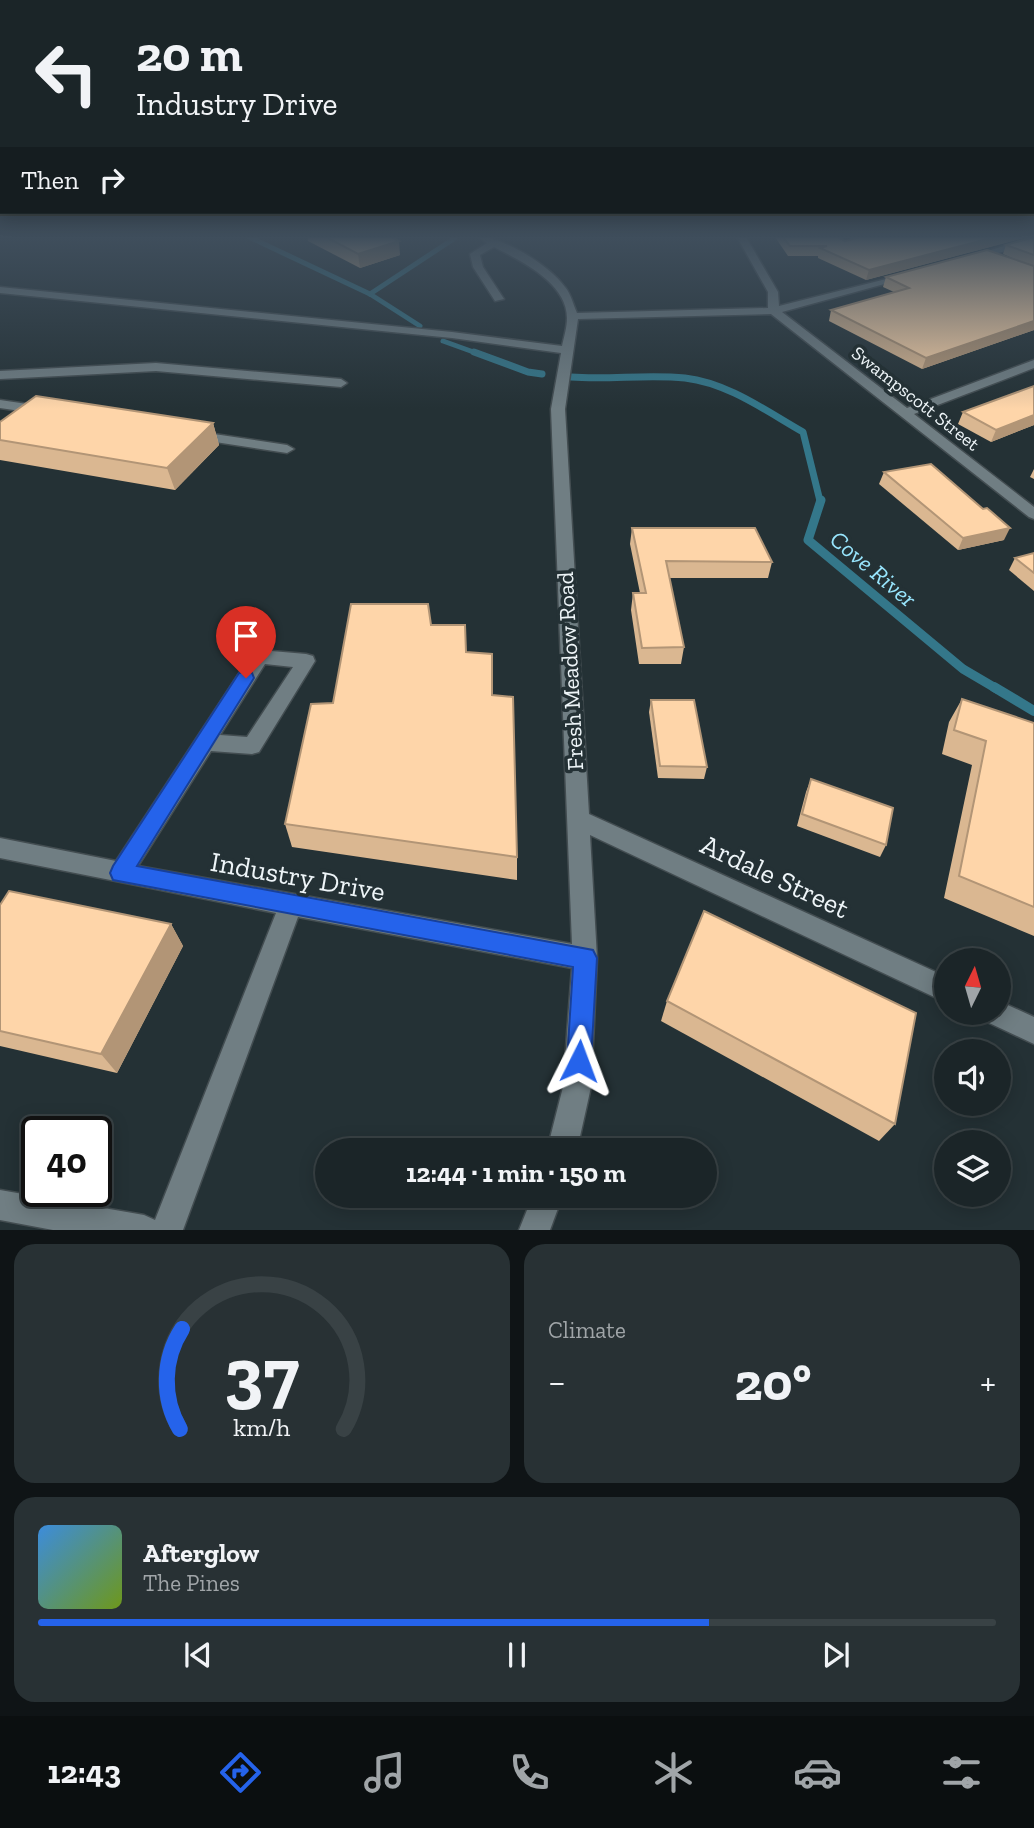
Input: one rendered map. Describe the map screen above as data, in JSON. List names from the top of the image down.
{
  "streets": {
    "street": [
      "Swampscott Street",
      "Fresh Meadow Road",
      "Industry Drive",
      "Ardale Street"
    ]
  },
  "crossings": [
    ["Fresh Meadow Road", "Industry Drive"],
    ["Fresh Meadow Road", "Ardale Street"]
  ],
  "water": ["Cove River"],
  "north": "top",
  "page": {
    "turn": ["20 m", "Industry Drive"],
    "then": "Then",
    "limit": "40",
    "trip": "12:44 · 1 min · 150 m",
    "tile": "Climate",
    "heat": ["−", "20°", "+"],
    "song": ["Afterglow", "The Pines"],
    "tabs": "12:43",
    "gauge": ["37", "km/h"]
  }
}
